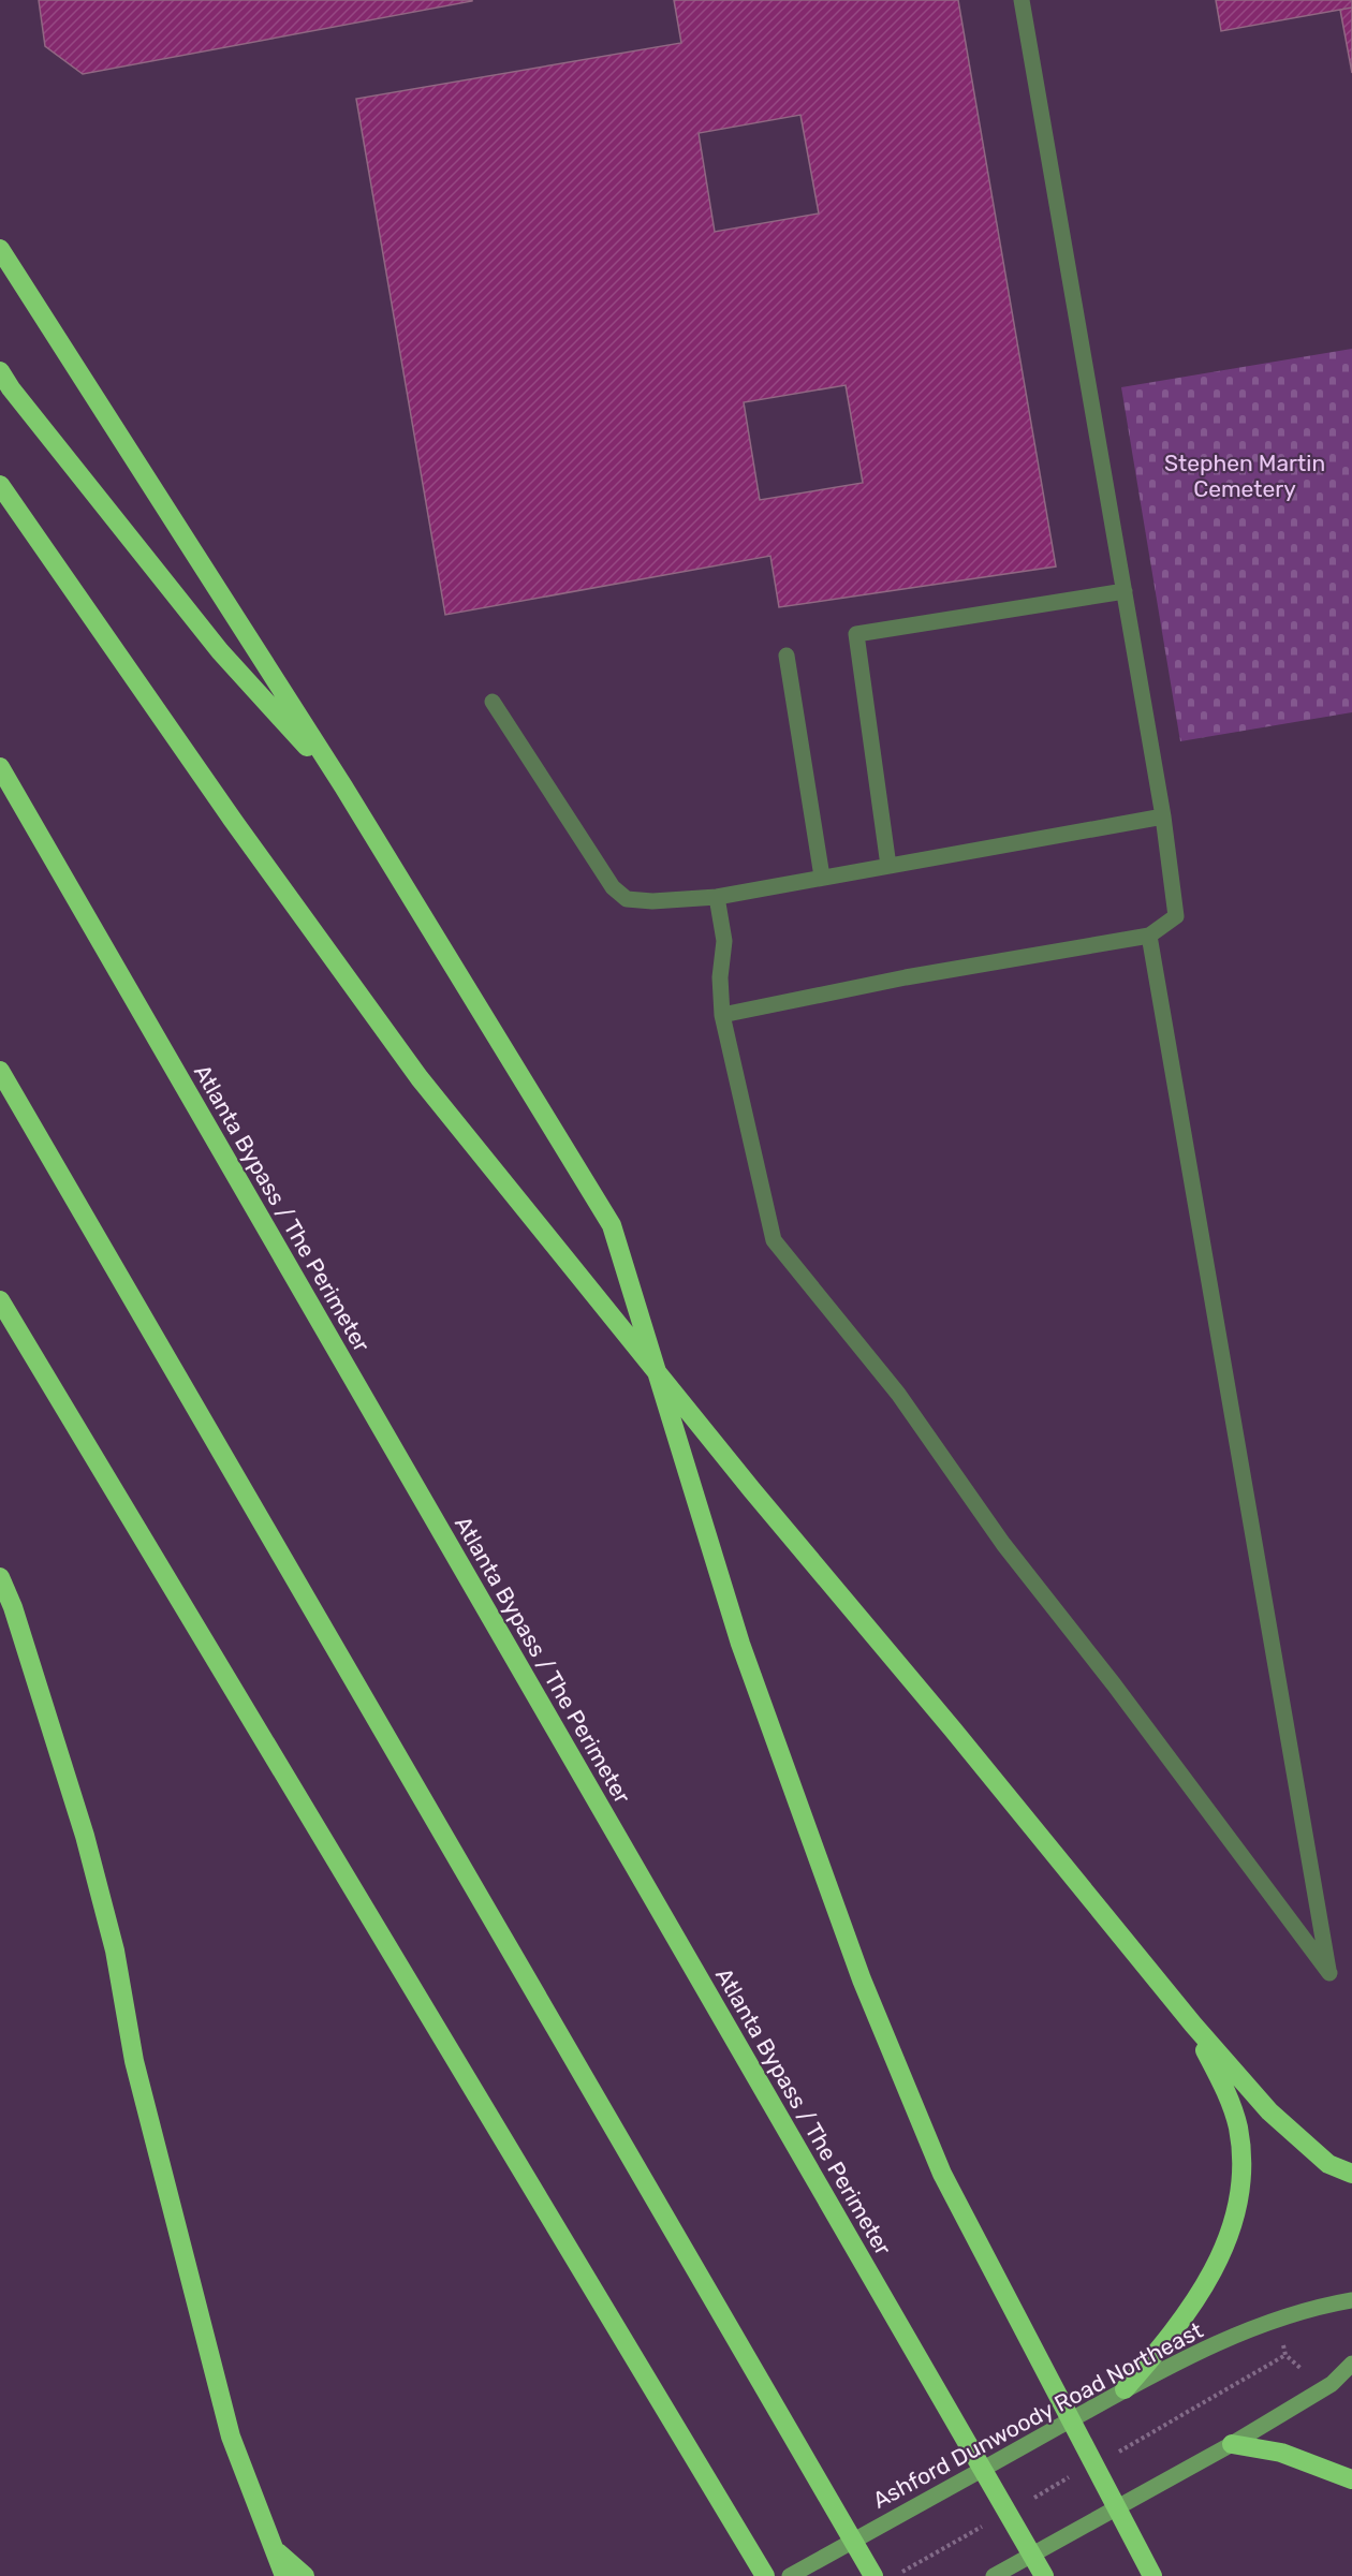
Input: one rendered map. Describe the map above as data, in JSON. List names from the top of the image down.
{
  "streets": {
    "highway": ["Atlanta Bypass / The Perimeter"],
    "main road": ["Ashford Dunwoody Road Northeast"]
  },
  "parks": ["Stephen Martin Cemetery"]
}
